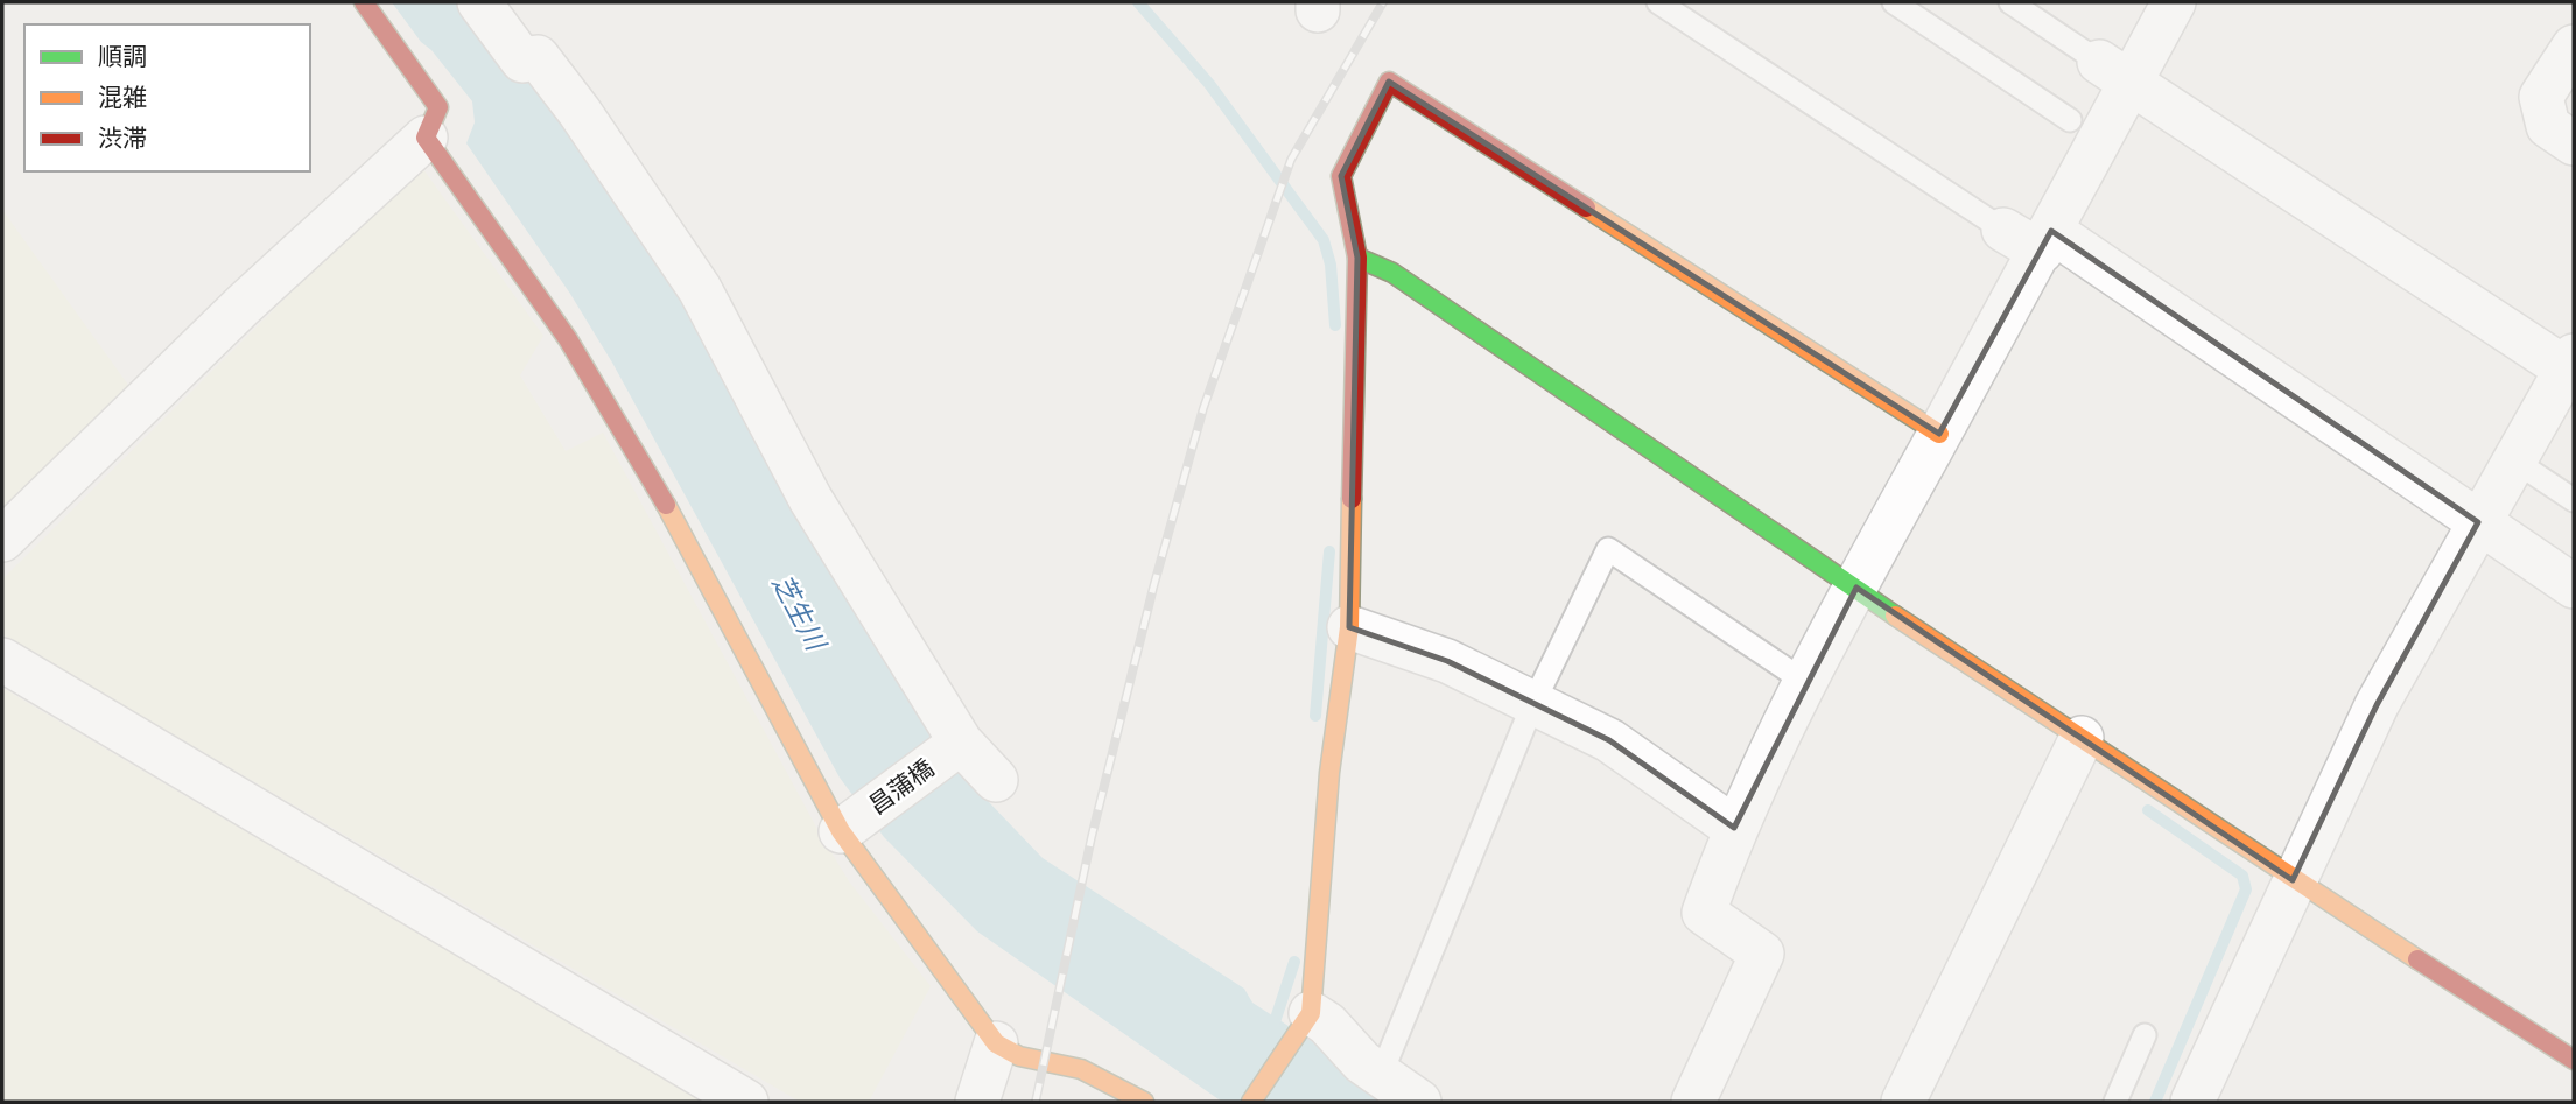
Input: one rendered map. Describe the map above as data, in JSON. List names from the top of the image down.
{
  "streets": {
    "street": ["昌蒲橋"]
  },
  "water": ["芝生川"],
  "legend": ["順調", "混雑", "渋滞"]
}
